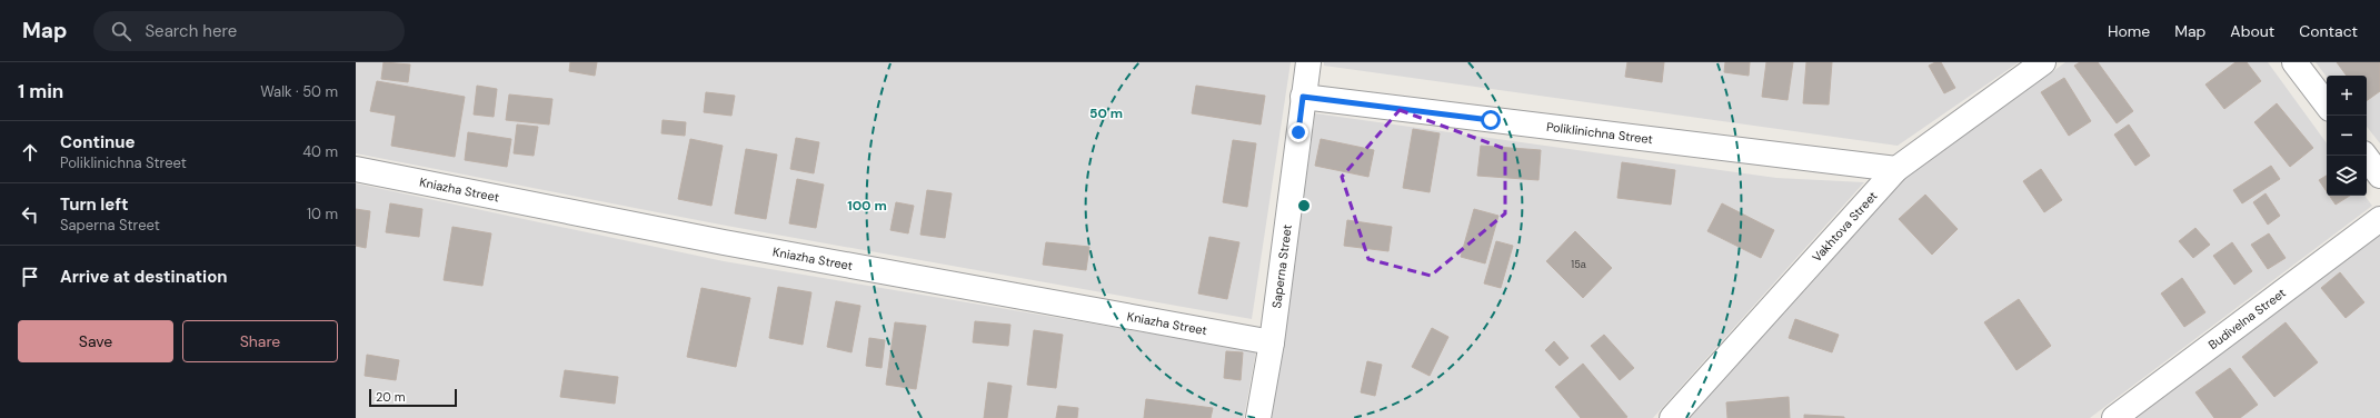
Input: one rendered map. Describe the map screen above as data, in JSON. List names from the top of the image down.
{
  "streets": {
    "street": [
      "Poliklinichna Street",
      "Kniazha Street",
      "Vakhtova Street",
      "Saperna Street",
      "Budivelna Street"
    ]
  },
  "crossings": [
    ["Poliklinichna Street", "Vakhtova Street"],
    ["Poliklinichna Street", "Saperna Street"],
    ["Kniazha Street", "Saperna Street"]
  ],
  "house_numbers": ["15а"],
  "scale_bar": "20 m",
  "page": {
    "header": "Map",
    "search": "Search here",
    "nav": [
      "Home",
      "Map",
      "About",
      "Contact"
    ],
    "heading": ["1 min", "Walk · 50 m"],
    "map_buttons": ["+", "−"],
    "list": [
      ["Continue", "Poliklinichna Street", "40 m"],
      ["Turn left", "Saperna Street", "10 m"],
      "Arrive at destination"
    ],
    "buttons": ["Save", "Share"],
    "scale": "20 m"
  },
  "rings": ["50 m", "100 m"]
}
